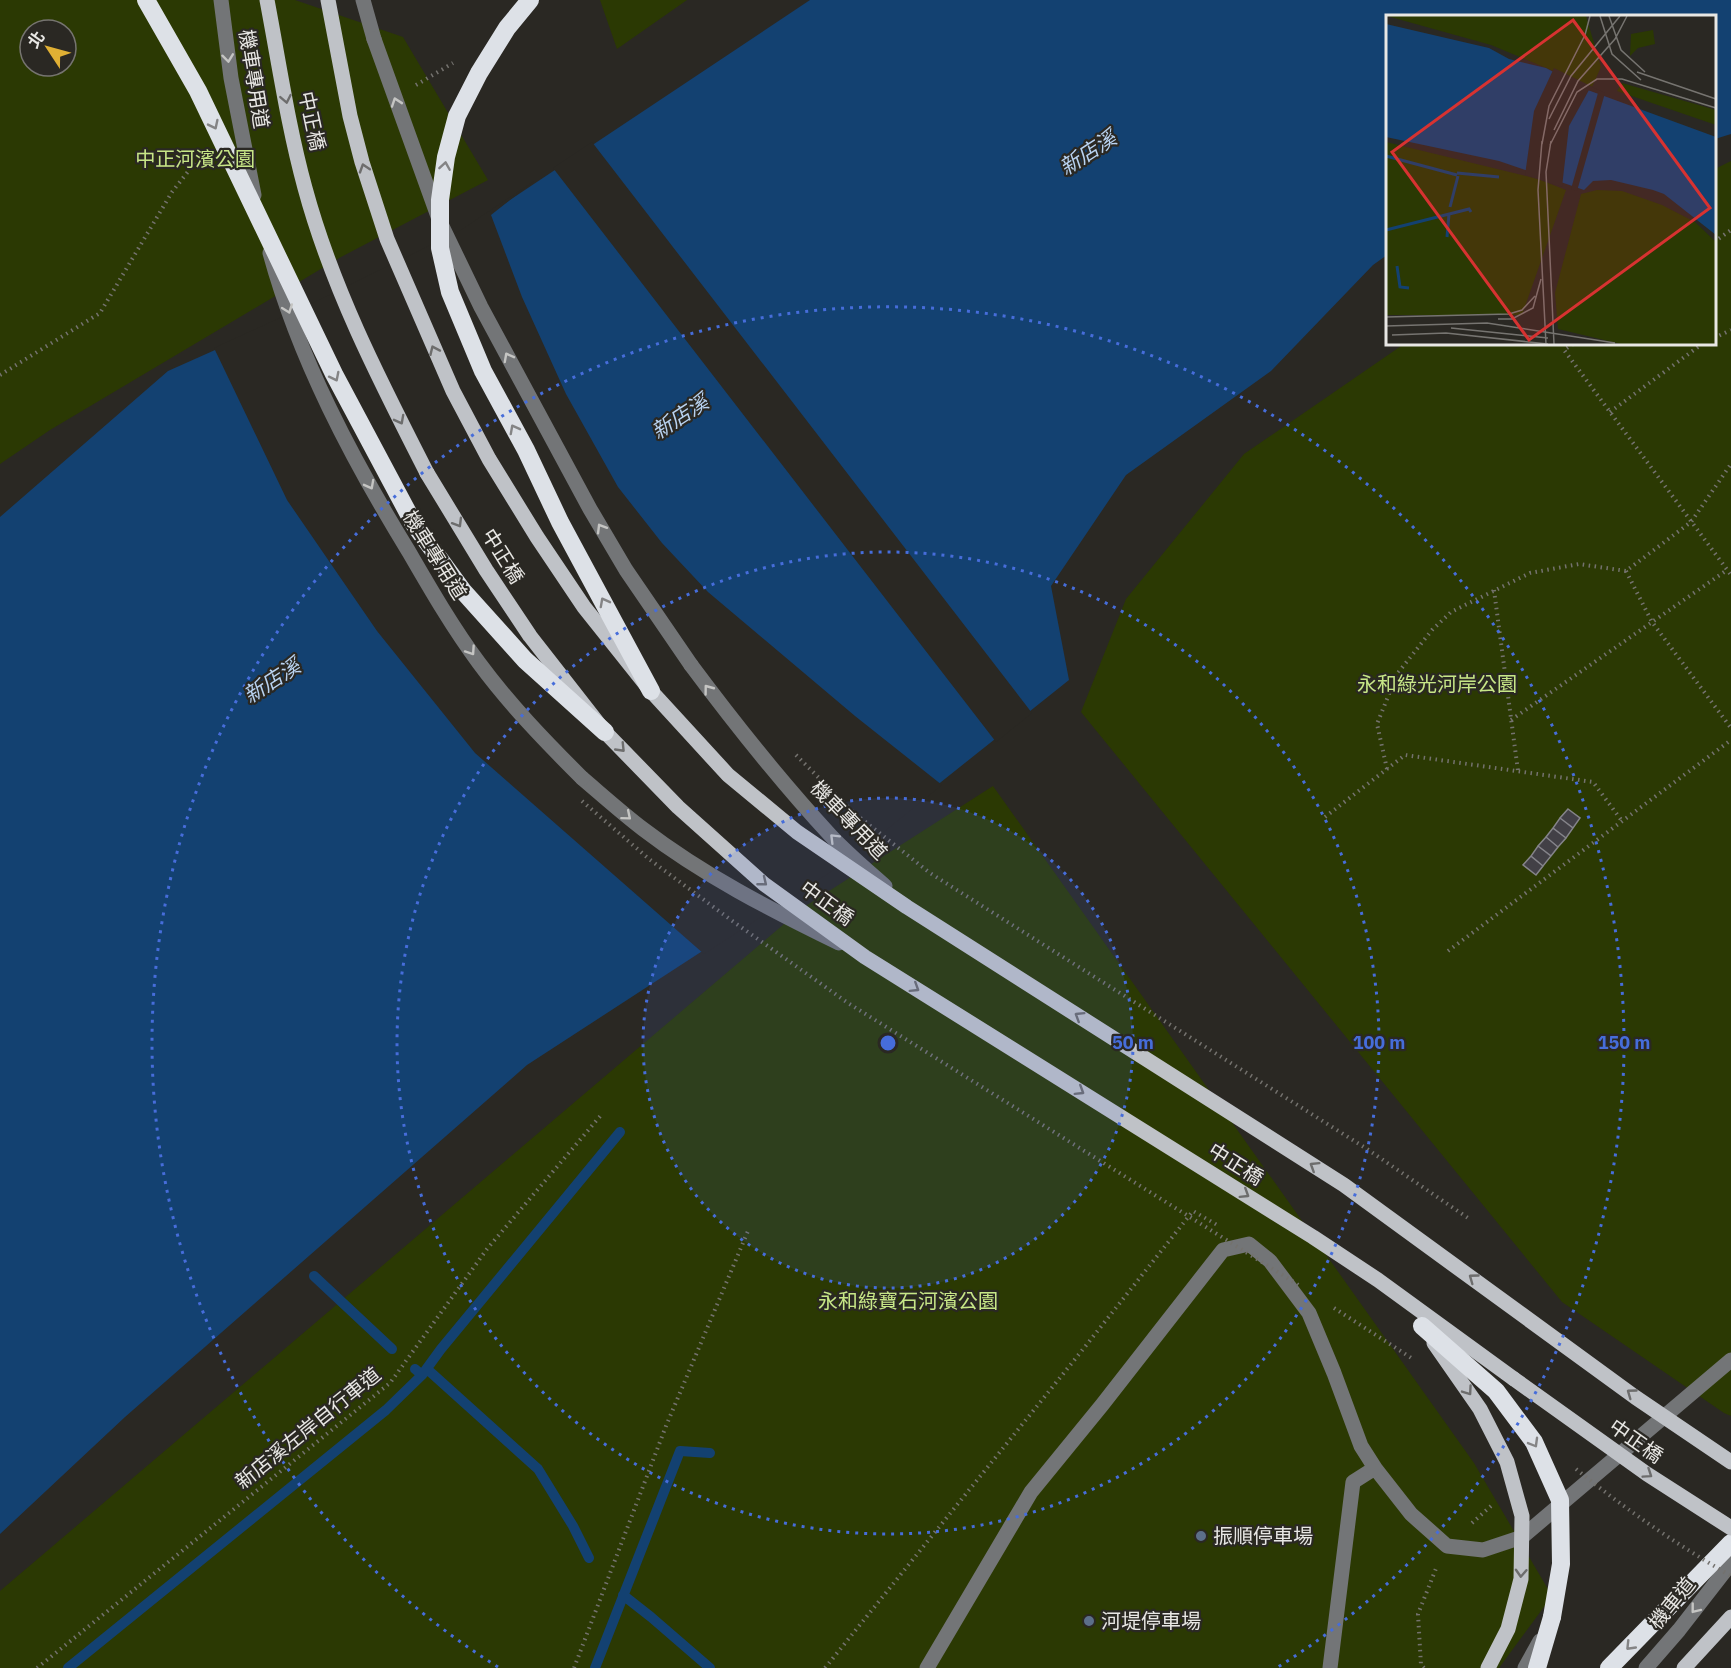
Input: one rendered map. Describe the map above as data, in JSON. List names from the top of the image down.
{
  "streets": {
    "main road": ["中正橋"],
    "lane": ["機車專用道", "機車道"],
    "path": ["新店溪左岸自行車道"]
  },
  "crossings": [
    ["機車專用道", "中正橋"]
  ],
  "one_way": ["機車道"],
  "water": ["新店溪"],
  "parks": ["中正河濱公園", "永和綠光河岸公園", "永和綠寶石河濱公園"],
  "places": ["振順停車場", "河堤停車場"],
  "north": "top left",
  "rings": ["50 m", "100 m", "150 m"]
}
